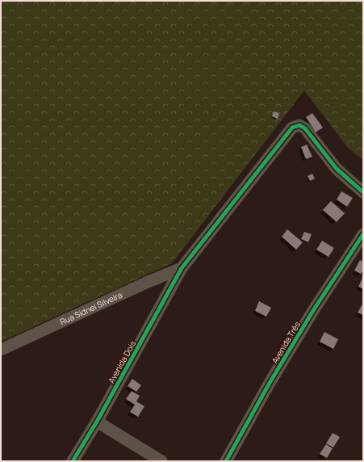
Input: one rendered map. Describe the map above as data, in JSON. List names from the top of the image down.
{
  "streets": {
    "street": ["Rua Sidnei Silveira", "Avenida Três", "Avenida Dois"]
  },
  "crossings": [
    ["Rua Sidnei Silveira", "Avenida Dois"]
  ]
}
